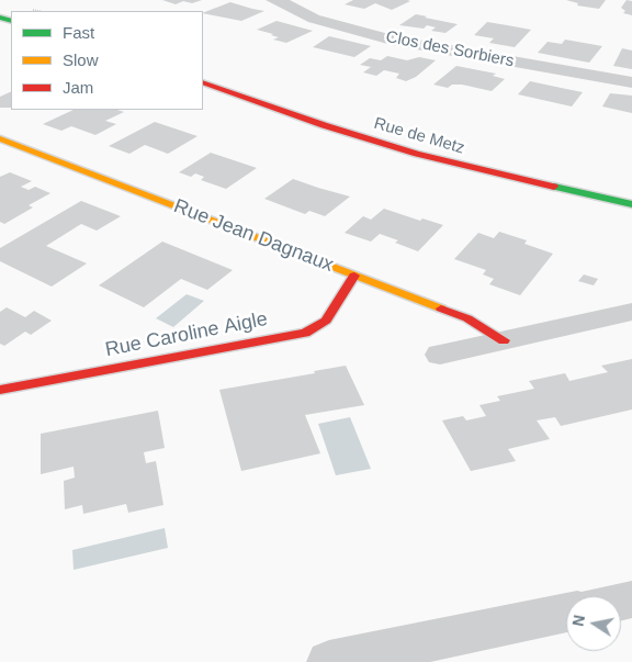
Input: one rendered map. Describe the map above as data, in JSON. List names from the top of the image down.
{
  "streets": {
    "street": [
      "Clos des Sorbiers",
      "Rue de Metz",
      "Rue Jean Dagnaux",
      "Rue Caroline Aigle"
    ]
  },
  "crossings": [
    ["Rue Jean Dagnaux", "Rue Caroline Aigle"]
  ],
  "legend": ["Fast", "Slow", "Jam"],
  "north": "left"
}
